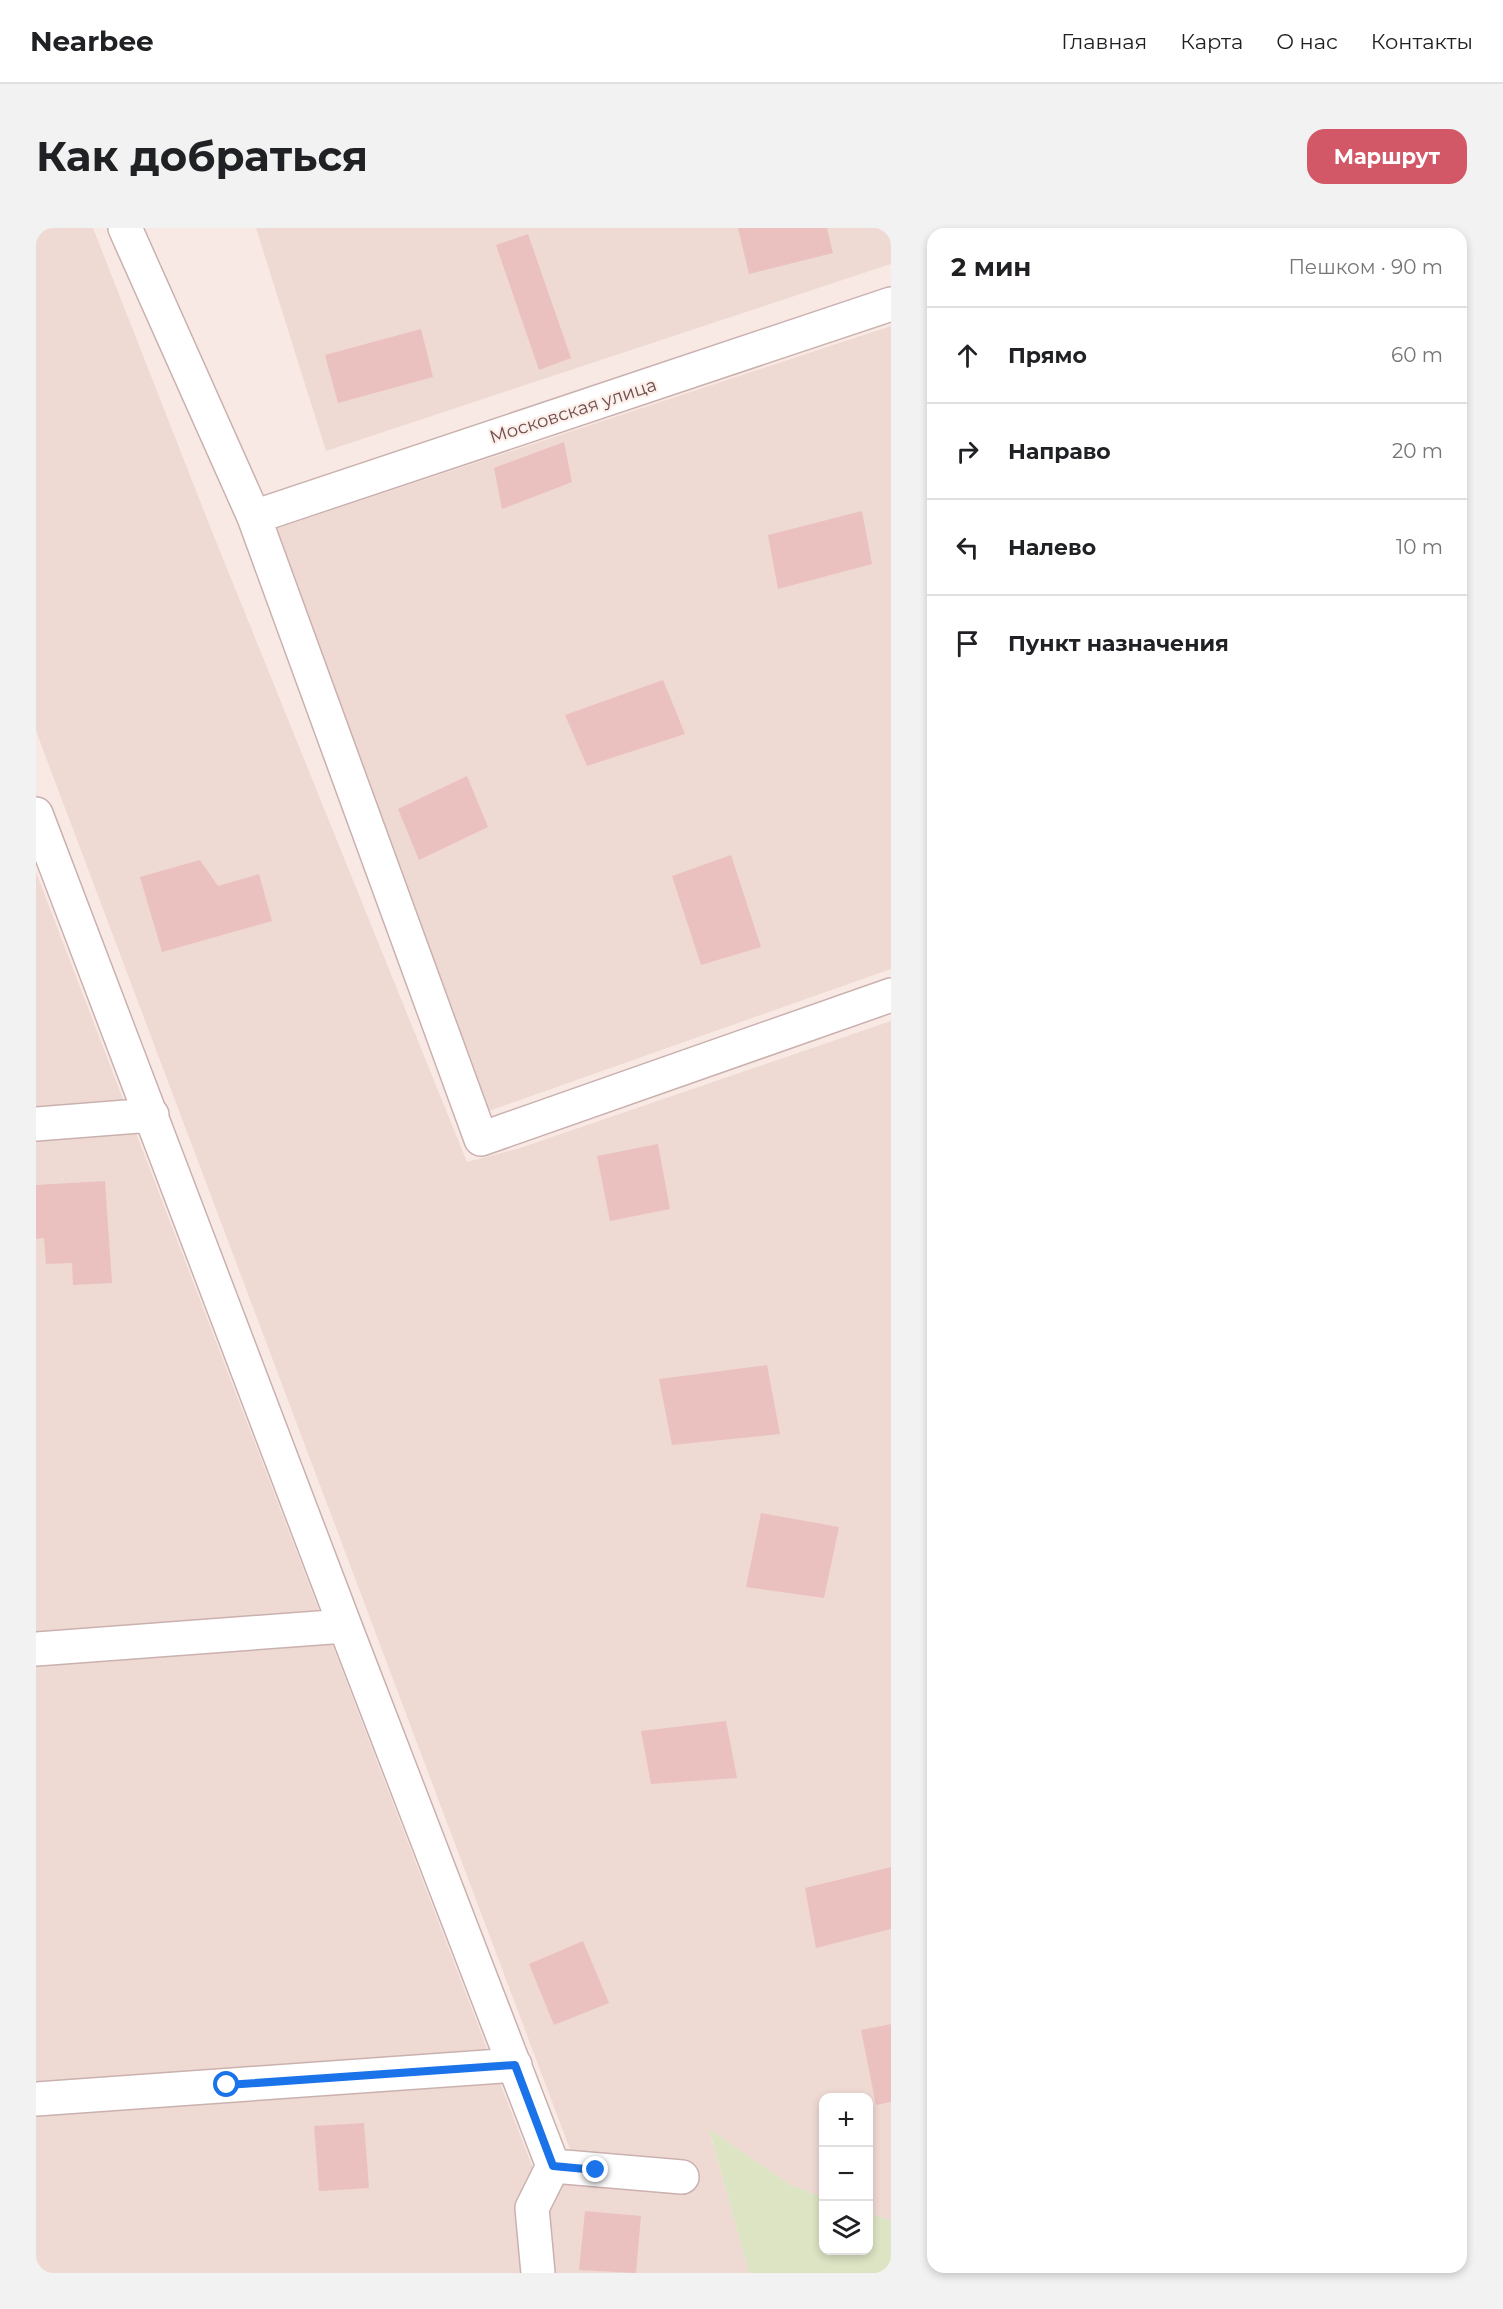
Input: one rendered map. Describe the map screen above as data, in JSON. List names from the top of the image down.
{
  "streets": {
    "street": ["Московская улица"]
  },
  "page": {
    "header": "Nearbee",
    "nav": [
      "Главная",
      "Карта",
      "О нас",
      "Контакты"
    ],
    "buttons": "Маршрут",
    "title": "Как добраться",
    "heading": ["2 мин", "Пешком · 90 m"],
    "list": [
      ["Прямо", "60 m"],
      ["Направо", "20 m"],
      ["Налево", "10 m"],
      "Пункт назначения"
    ],
    "map_buttons": ["+", "−"]
  }
}
